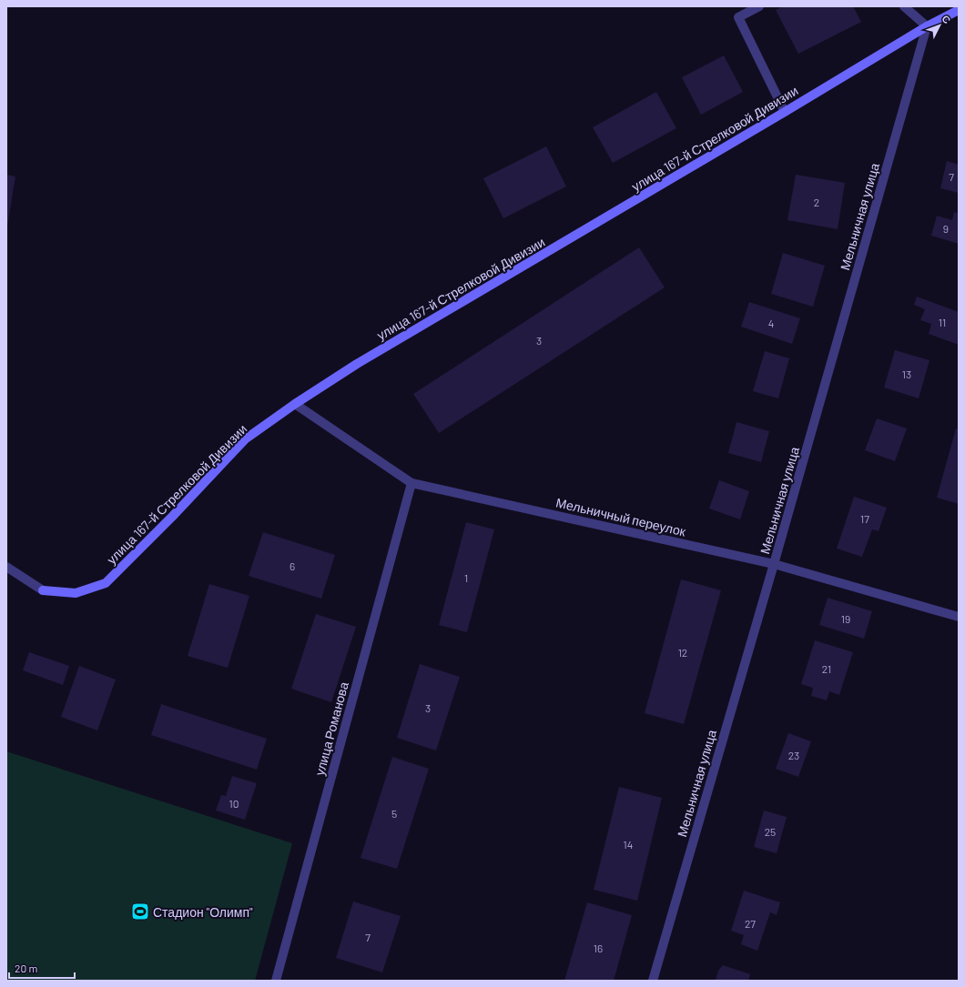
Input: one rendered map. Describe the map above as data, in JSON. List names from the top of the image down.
{
  "streets": {
    "street": [
      "улица 167-й Стрелковой Дивизии",
      "Мельничная улица",
      "Мельничный переулок",
      "улица Романова"
    ]
  },
  "crossings": [
    ["улица 167-й Стрелковой Дивизии", "Мельничная улица"],
    ["улица 167-й Стрелковой Дивизии", "Мельничный переулок"],
    ["Мельничная улица", "Мельничный переулок"],
    ["Мельничный переулок", "улица Романова"]
  ],
  "places": {
    "sports": ["Стадион \"Олимп\""]
  },
  "house_numbers": [
    "7",
    "2",
    "9",
    "11",
    "4",
    "3",
    "13",
    "17",
    "6",
    "1",
    "19",
    "12",
    "21",
    "3",
    "23",
    "10",
    "5",
    "25",
    "14",
    "27",
    "7",
    "16"
  ],
  "scale_bar": "20 m",
  "north": "top right"
}
